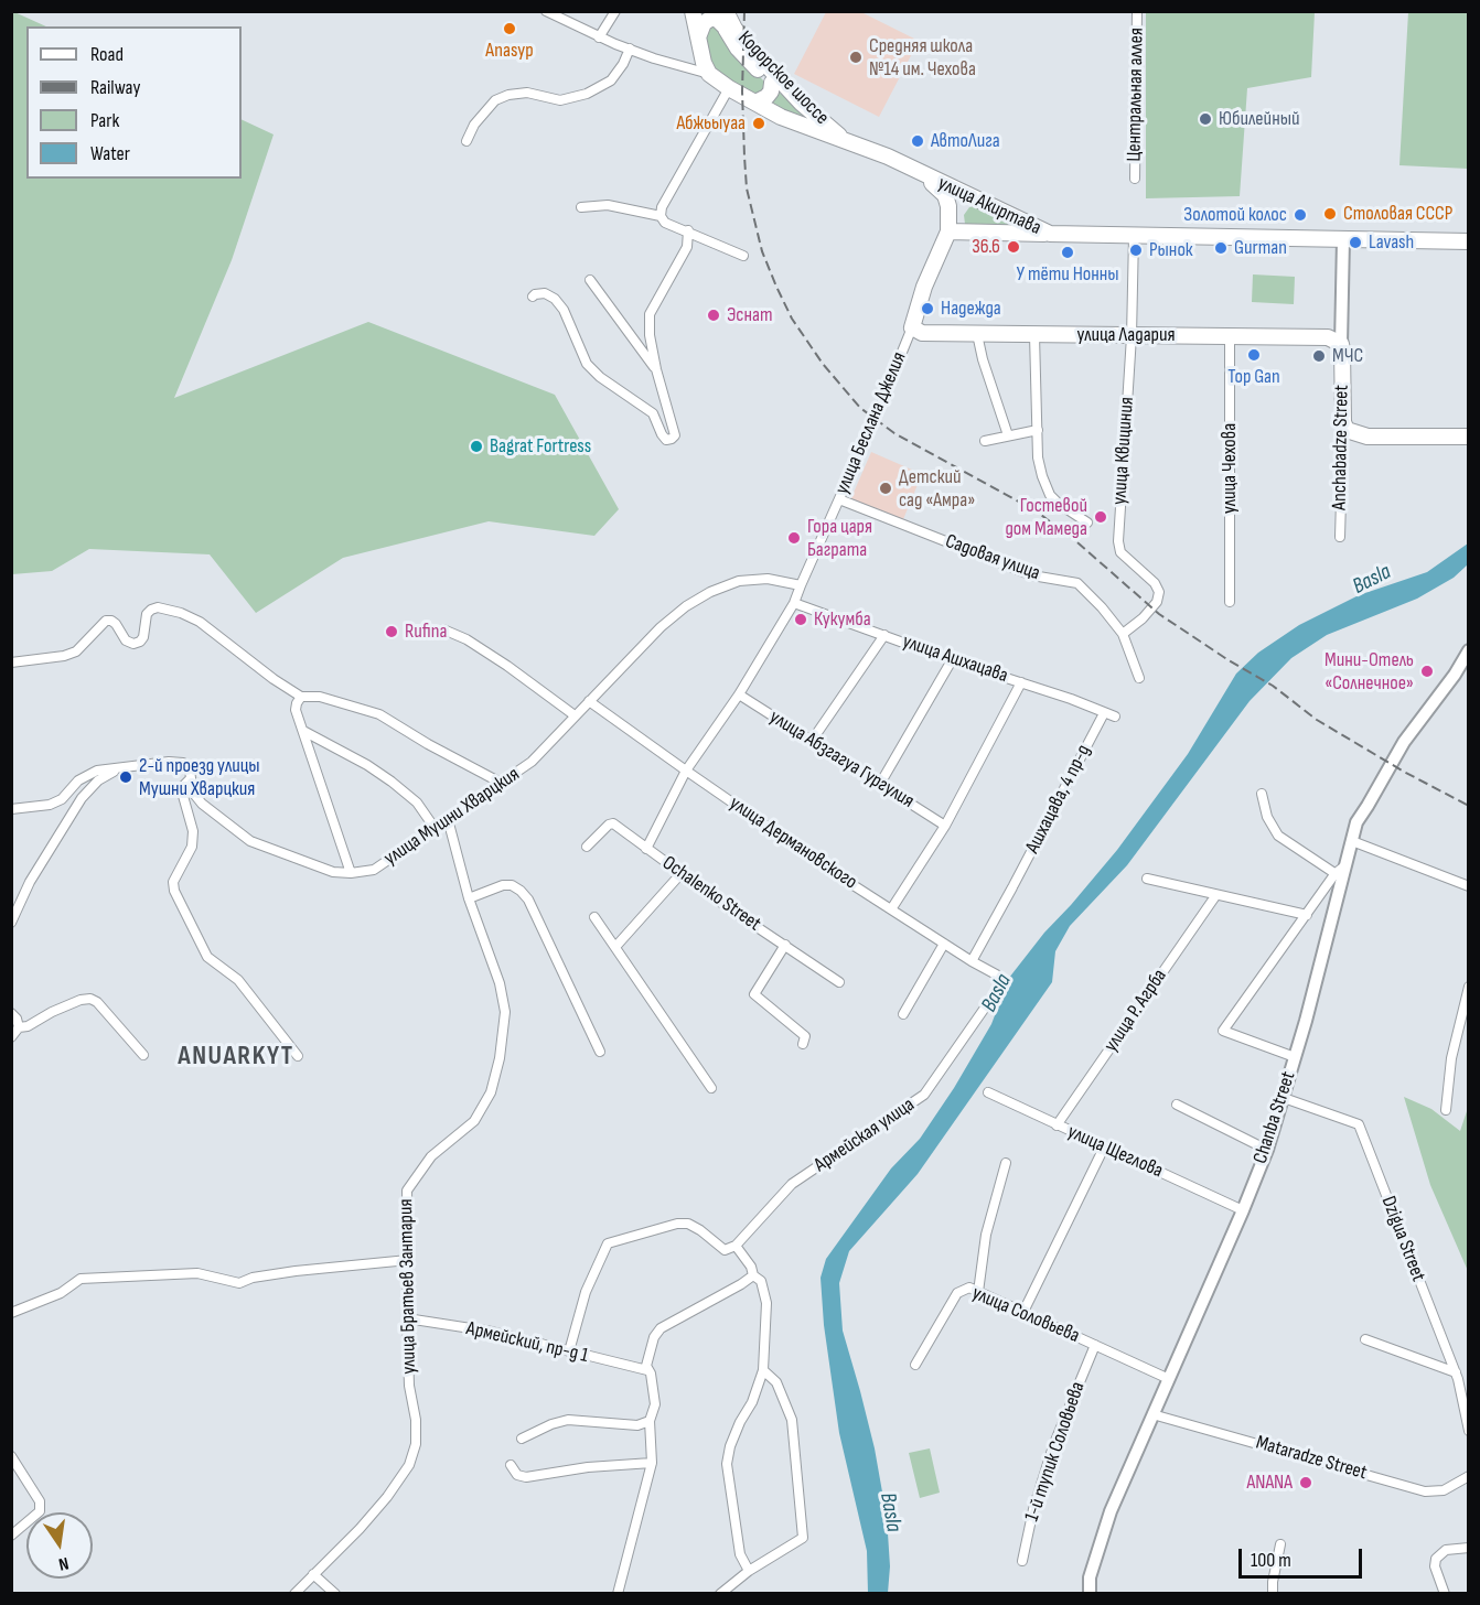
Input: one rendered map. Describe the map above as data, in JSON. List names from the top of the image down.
{
  "streets": {
    "highway": [
      "Кодорское шоссе",
      "улица Акиртава",
      "улица Ладария",
      "улица Беслана Джелия",
      "Anchabadze Street"
    ],
    "street": [
      "Центральная аллея",
      "улица Квициния",
      "улица Чехова",
      "Садовая улица",
      "улица Ашхацава",
      "улица Абзгагуа Гургулия",
      "Ашхацава, 4 пр-д",
      "улица Мушни Хварцкия",
      "улица Дермановского",
      "Ochalenko Street",
      "улица Р. Агрба",
      "Chanba Street",
      "Армейская улица",
      "улица Щеглова",
      "Dzigua Street",
      "улица Братьев Зантария",
      "улица Соловьева",
      "Армейский, пр-д 1",
      "1-й тупик Соловьева",
      "Mataradze Street"
    ]
  },
  "crossings": [
    ["Кодорское шоссе", "улица Акиртава"],
    ["улица Акиртава", "улица Беслана Джелия"],
    ["улица Акиртава", "Anchabadze Street"],
    ["улица Акиртава", "улица Квициния"],
    ["улица Ладария", "улица Беслана Джелия"],
    ["улица Ладария", "Anchabadze Street"],
    ["улица Ладария", "улица Квициния"],
    ["улица Ладария", "улица Чехова"],
    ["улица Беслана Джелия", "Садовая улица"],
    ["улица Беслана Джелия", "улица Ашхацава"],
    ["улица Беслана Джелия", "улица Абзгагуа Гургулия"],
    ["улица Беслана Джелия", "улица Мушни Хварцкия"],
    ["улица Беслана Джелия", "улица Дермановского"],
    ["улица Беслана Джелия", "Ochalenko Street"],
    ["улица Квициния", "Садовая улица"],
    ["улица Ашхацава", "Ашхацава, 4 пр-д"],
    ["Ашхацава, 4 пр-д", "улица Дермановского"],
    ["улица Мушни Хварцкия", "улица Дермановского"],
    ["улица Мушни Хварцкия", "улица Братьев Зантария"],
    ["улица Дермановского", "Армейская улица"],
    ["улица Р. Агрба", "улица Щеглова"],
    ["Chanba Street", "улица Щеглова"],
    ["Chanba Street", "Dzigua Street"],
    ["Chanba Street", "улица Соловьева"],
    ["Chanba Street", "Mataradze Street"],
    ["улица Братьев Зантария", "Армейский, пр-д 1"],
    ["улица Соловьева", "1-й тупик Соловьева"]
  ],
  "districts": ["ANUARKYT"],
  "water": ["Basla"],
  "places": [
    "Anasyp",
    "Средняя школа №14 им. Чехова",
    "Юбилейный",
    "Абжьыуаа",
    "АвтоЛига",
    "Столовая СССР",
    "Золотой колос",
    "Lavash",
    "36.6",
    "Gurman",
    "Рынок",
    "У тёти Нонны",
    "Надежда",
    "Эснат",
    "Top Gan",
    "МЧС",
    "Bagrat Fortress",
    "Детский сад «Амра»",
    "Гостевой дом Мамеда",
    "Гора царя Баграта",
    "Кукумба",
    "Rufina",
    "Мини-Отель «Солнечное»",
    "2-й проезд улицы Мушни Хварцкия",
    "ANANA"
  ],
  "legend": [
    "Road",
    "Railway",
    "Park",
    "Water"
  ],
  "scale_bar": "100 m",
  "north": "bottom"
}
